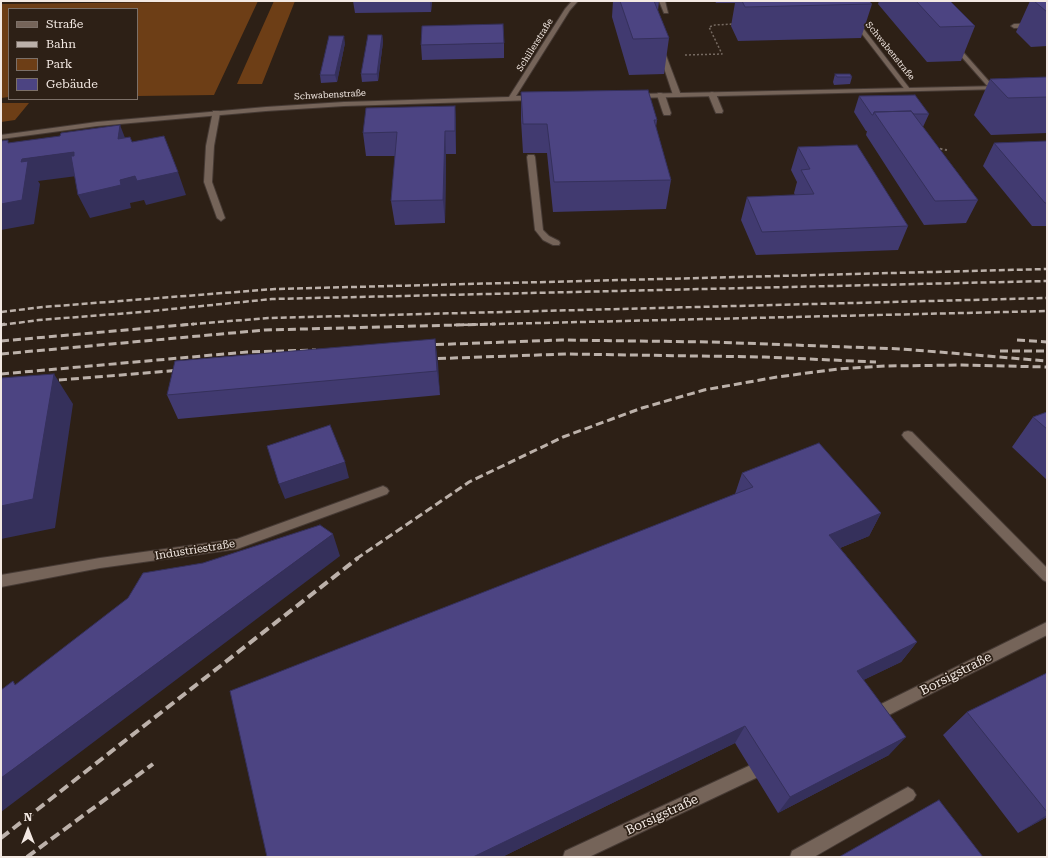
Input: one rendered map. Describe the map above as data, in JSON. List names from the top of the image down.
{
  "streets": {
    "street": [
      "Schillerstraße",
      "Schwabenstraße",
      "Industriestraße",
      "Borsigstraße"
    ]
  },
  "crossings": [
    ["Schillerstraße", "Schwabenstraße"]
  ],
  "legend": [
    "Straße",
    "Bahn",
    "Park",
    "Gebäude"
  ],
  "north": "top"
}
